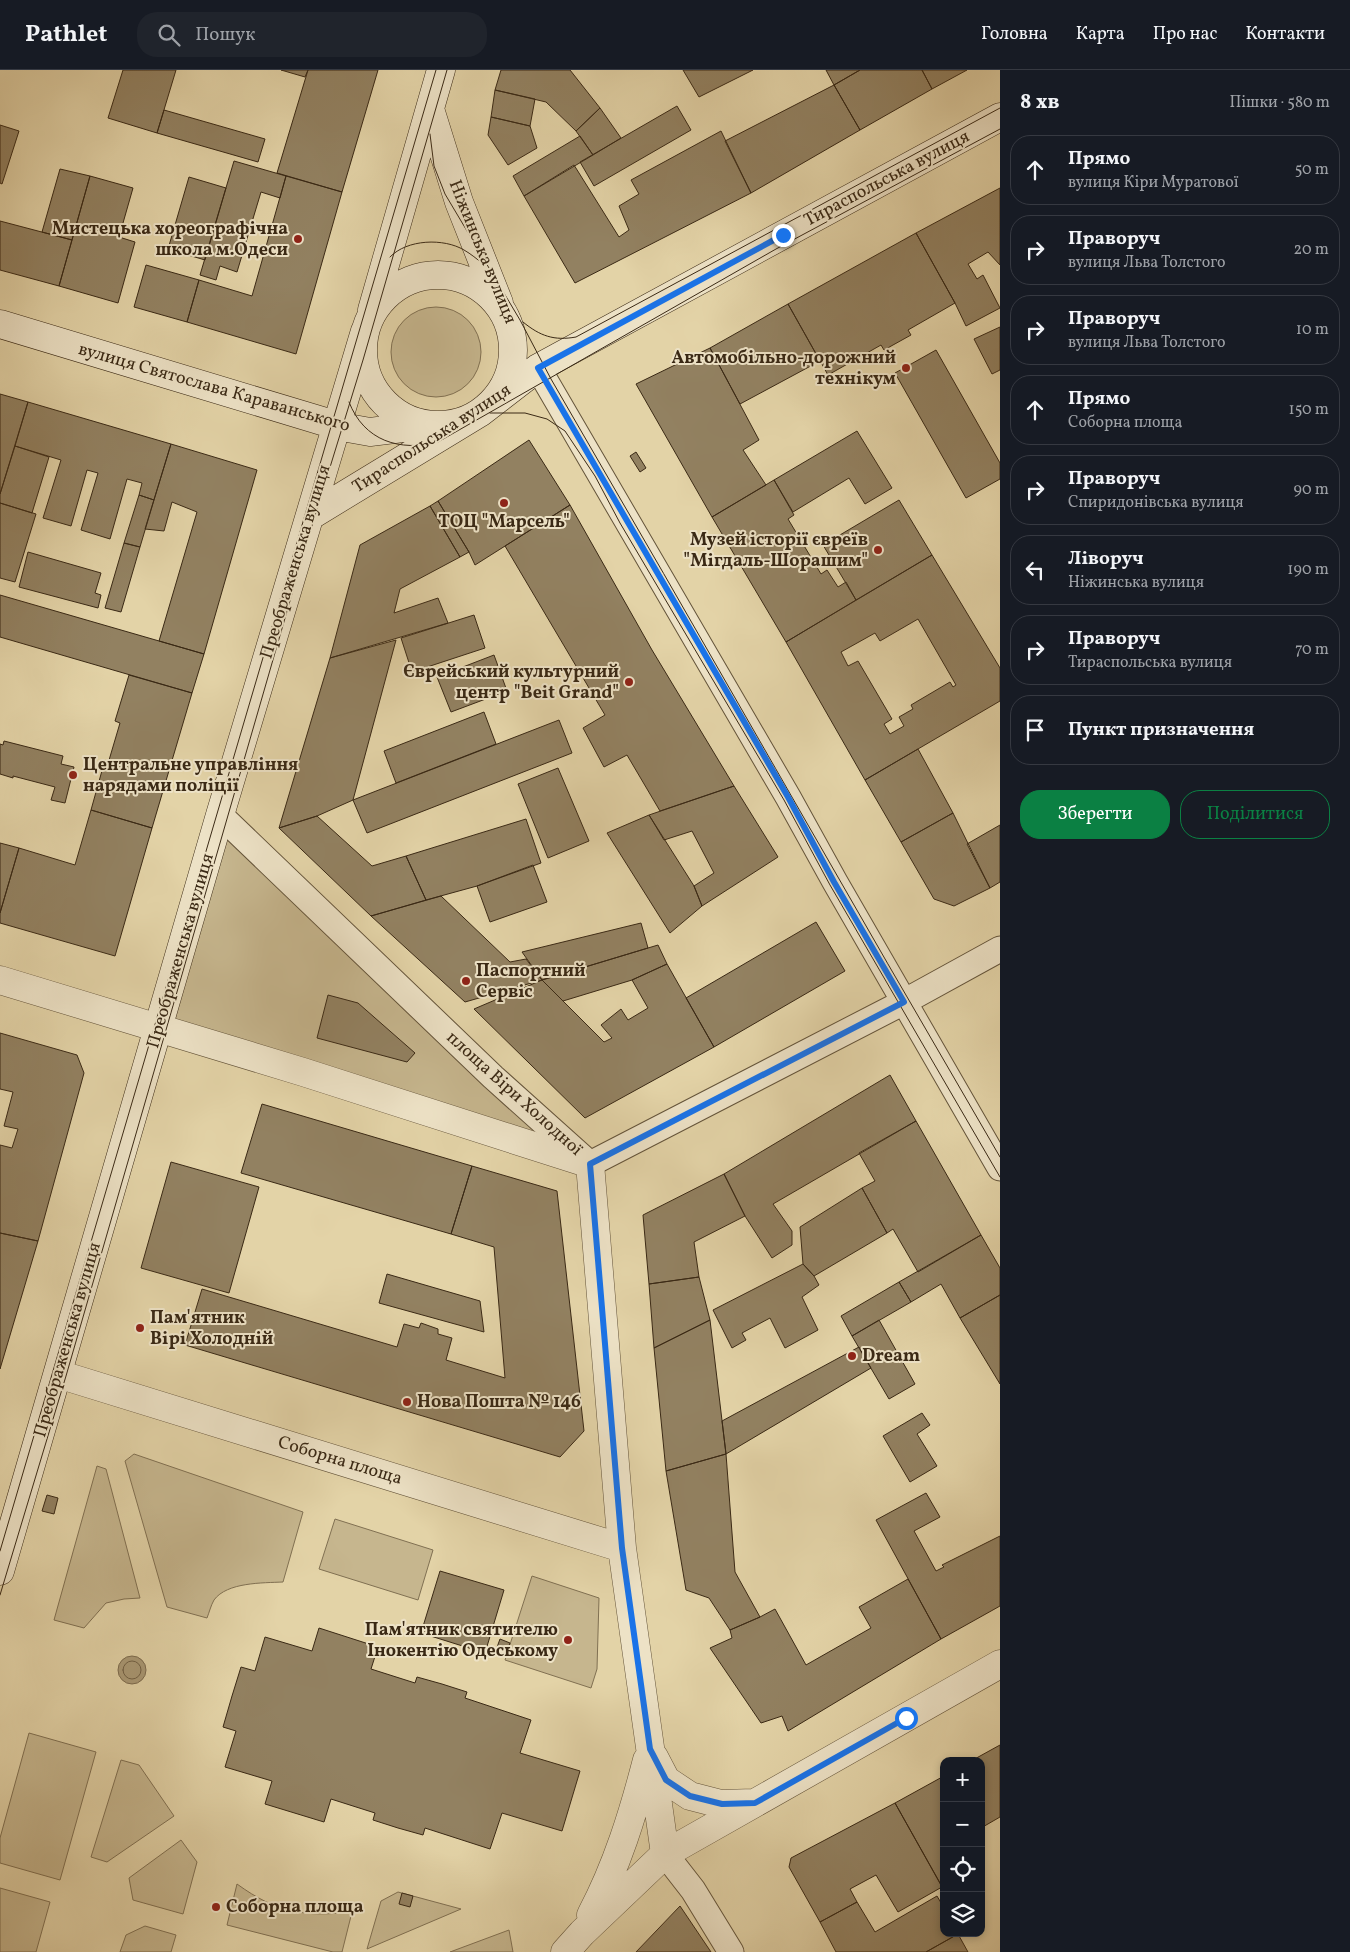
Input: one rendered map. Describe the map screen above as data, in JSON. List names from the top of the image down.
{
  "streets": {
    "main road": [
      "Тираспольська вулиця",
      "Ніжинська вулиця",
      "вулиця Святослава Караванського",
      "Преображенська вулиця",
      "площа Віри Холодної",
      "Соборна площа"
    ]
  },
  "crossings": [
    ["Тираспольська вулиця", "Ніжинська вулиця"],
    ["Тираспольська вулиця", "вулиця Святослава Караванського"],
    ["Тираспольська вулиця", "Преображенська вулиця"],
    ["Ніжинська вулиця", "вулиця Святослава Караванського"],
    ["Ніжинська вулиця", "Преображенська вулиця"],
    ["вулиця Святослава Караванського", "Преображенська вулиця"],
    ["Преображенська вулиця", "площа Віри Холодної"],
    ["Преображенська вулиця", "Соборна площа"]
  ],
  "places": [
    "Мистецька хореографічна школа м.Одеси",
    "Автомобільно-дорожний технікум",
    "ТОЦ \"Марсель\"",
    "Музей історії євреїв \"Мігдаль-Шорашим\"",
    "Єврейський культурний центр \"Beit Grand\"",
    "Центральне управління нарядами поліції",
    "Паспортний Сервіс",
    "Пам'ятник Вірі Холодній",
    "Dream",
    "Нова Пошта № 146",
    "Пам'ятник святителю Інокентію Одеському",
    "Соборна площа"
  ],
  "page": {
    "header": "Pathlet",
    "search": "Пошук",
    "nav": [
      "Головна",
      "Карта",
      "Про нас",
      "Контакти"
    ],
    "heading": ["8 хв", "Пішки · 580 m"],
    "list": [
      ["Прямо", "вулиця Кіри Муратової", "50 m"],
      ["Праворуч", "вулиця Льва Толстого", "20 m"],
      ["Праворуч", "вулиця Льва Толстого", "10 m"],
      ["Прямо", "Соборна площа", "150 m"],
      ["Праворуч", "Спиридонівська вулиця", "90 m"],
      ["Ліворуч", "Ніжинська вулиця", "190 m"],
      ["Праворуч", "Тираспольська вулиця", "70 m"],
      "Пункт призначення"
    ],
    "buttons": ["Зберегти", "Поділитися"],
    "map_buttons": ["+", "−"]
  }
}
